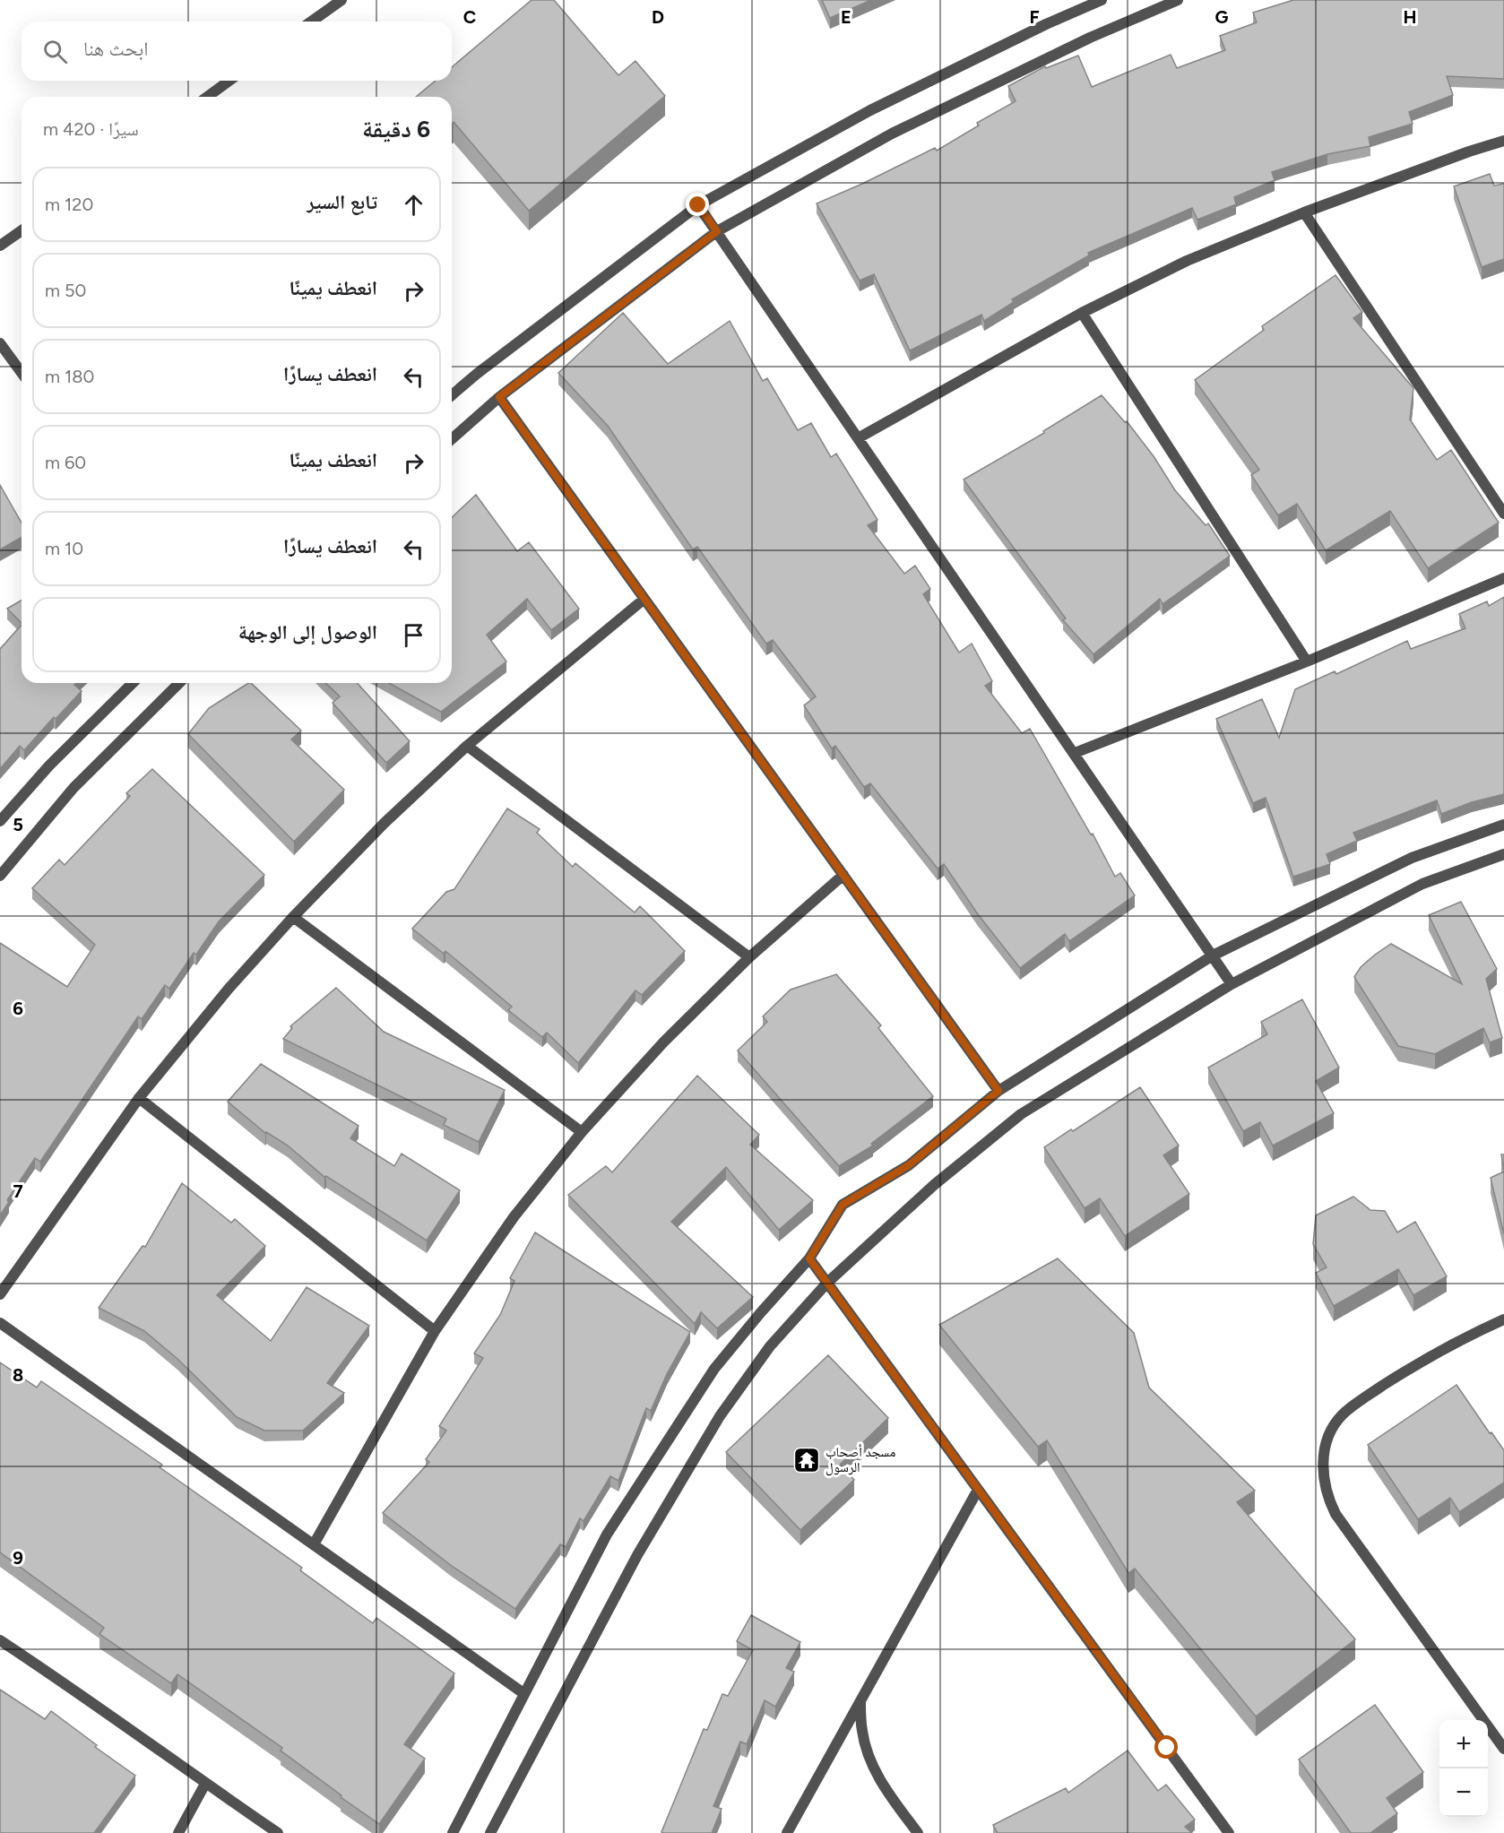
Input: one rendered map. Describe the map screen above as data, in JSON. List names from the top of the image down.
{
  "places": {
    "temple": ["مسجد أصحاب الرسول"]
  },
  "page": {
    "search": "ابحث هنا",
    "heading": ["6 دقيقة", "سيرًا · 420 m"],
    "list": [
      ["تابع السير", "120 m"],
      ["انعطف يمينًا", "50 m"],
      ["انعطف يسارًا", "180 m"],
      ["انعطف يمينًا", "60 m"],
      ["انعطف يسارًا", "10 m"],
      "الوصول إلى الوجهة"
    ],
    "map_buttons": ["+", "−"]
  },
  "grid": {
    "columns": [
      "C",
      "D",
      "E",
      "F",
      "G",
      "H"
    ],
    "rows": [
      "5",
      "6",
      "7",
      "8",
      "9"
    ]
  }
}
